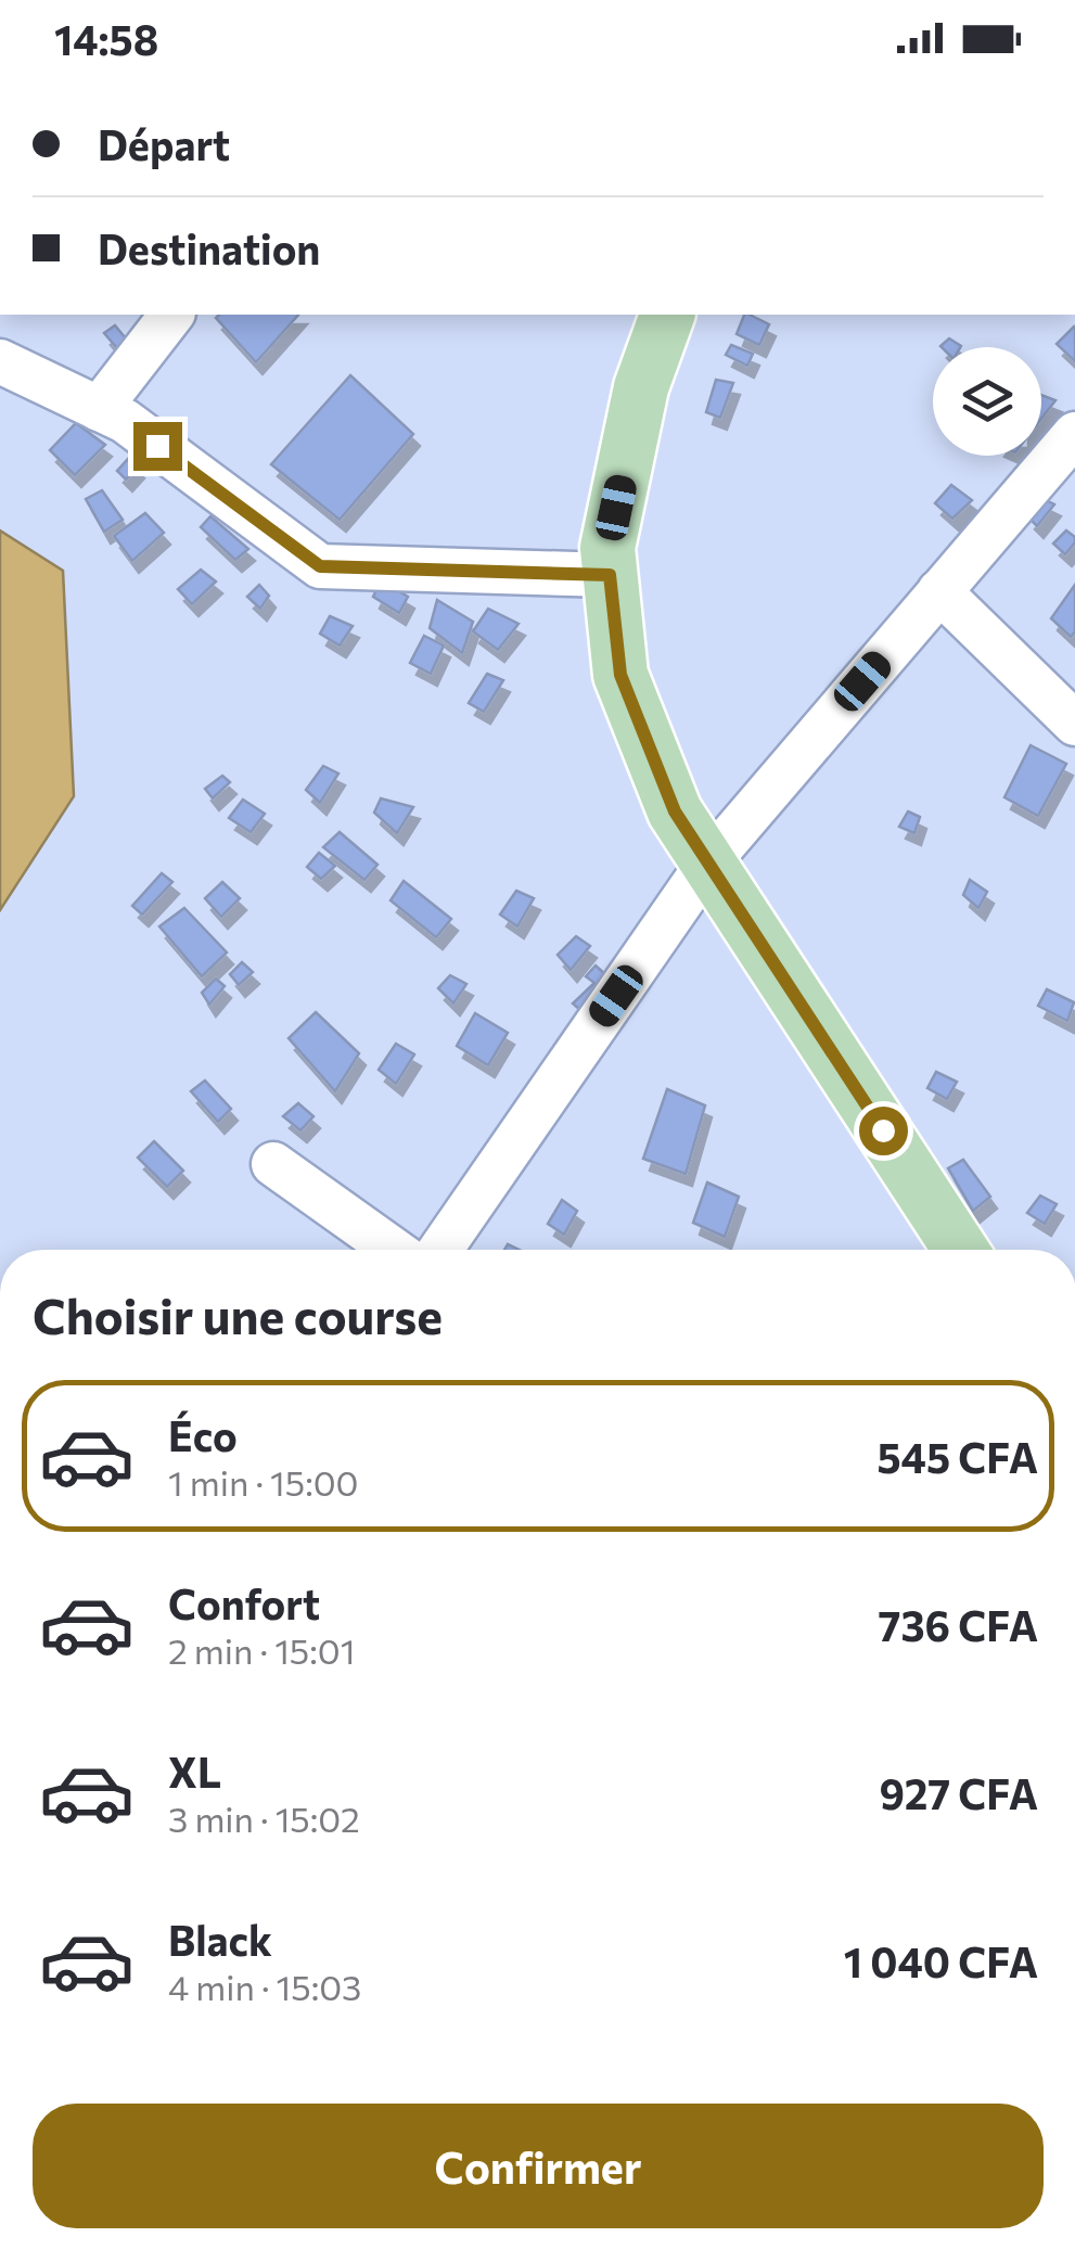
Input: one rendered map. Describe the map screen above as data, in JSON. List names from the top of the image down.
{
  "page": {
    "status": "14:58",
    "banner": ["Départ", "Destination"],
    "heading": "Choisir une course",
    "list": [
      {
        "name": "Éco",
        "note": "1 min · 15:00",
        "value": "545 CFA"
      },
      {
        "name": "Confort",
        "note": "2 min · 15:01",
        "value": "736 CFA"
      },
      {
        "name": "XL",
        "note": "3 min · 15:02",
        "value": "927 CFA"
      },
      {
        "name": "Black",
        "note": "4 min · 15:03",
        "value": "1 040 CFA"
      }
    ],
    "buttons": "Confirmer"
  }
}
